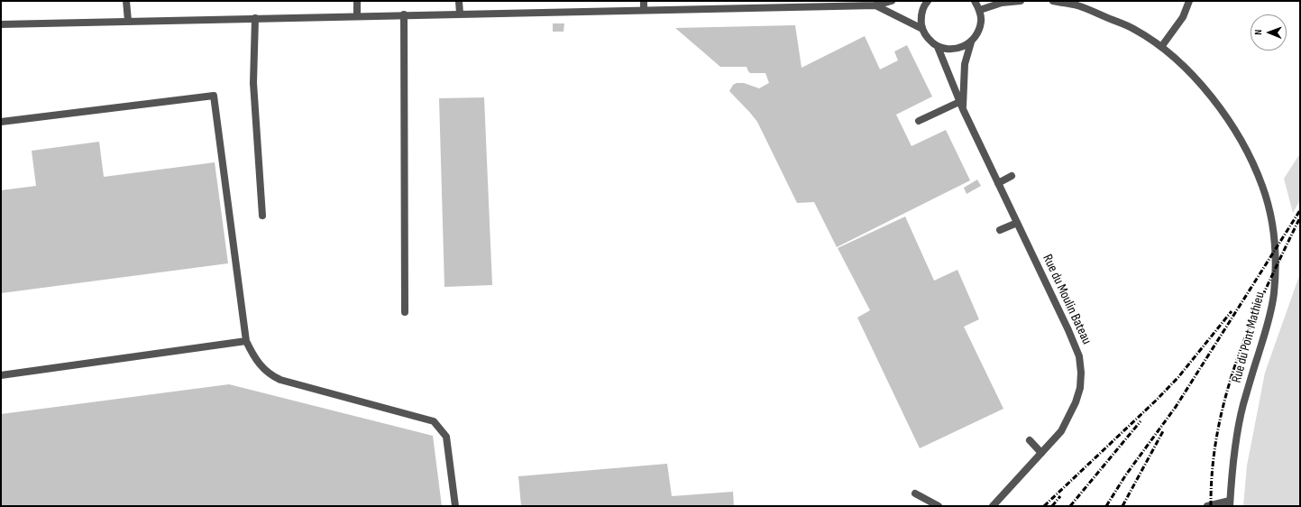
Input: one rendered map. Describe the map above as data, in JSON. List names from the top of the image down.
{
  "streets": {
    "street": ["Rue du Moulin Bateau", "Rue du Pont Mathieu"]
  },
  "north": "left"
}
